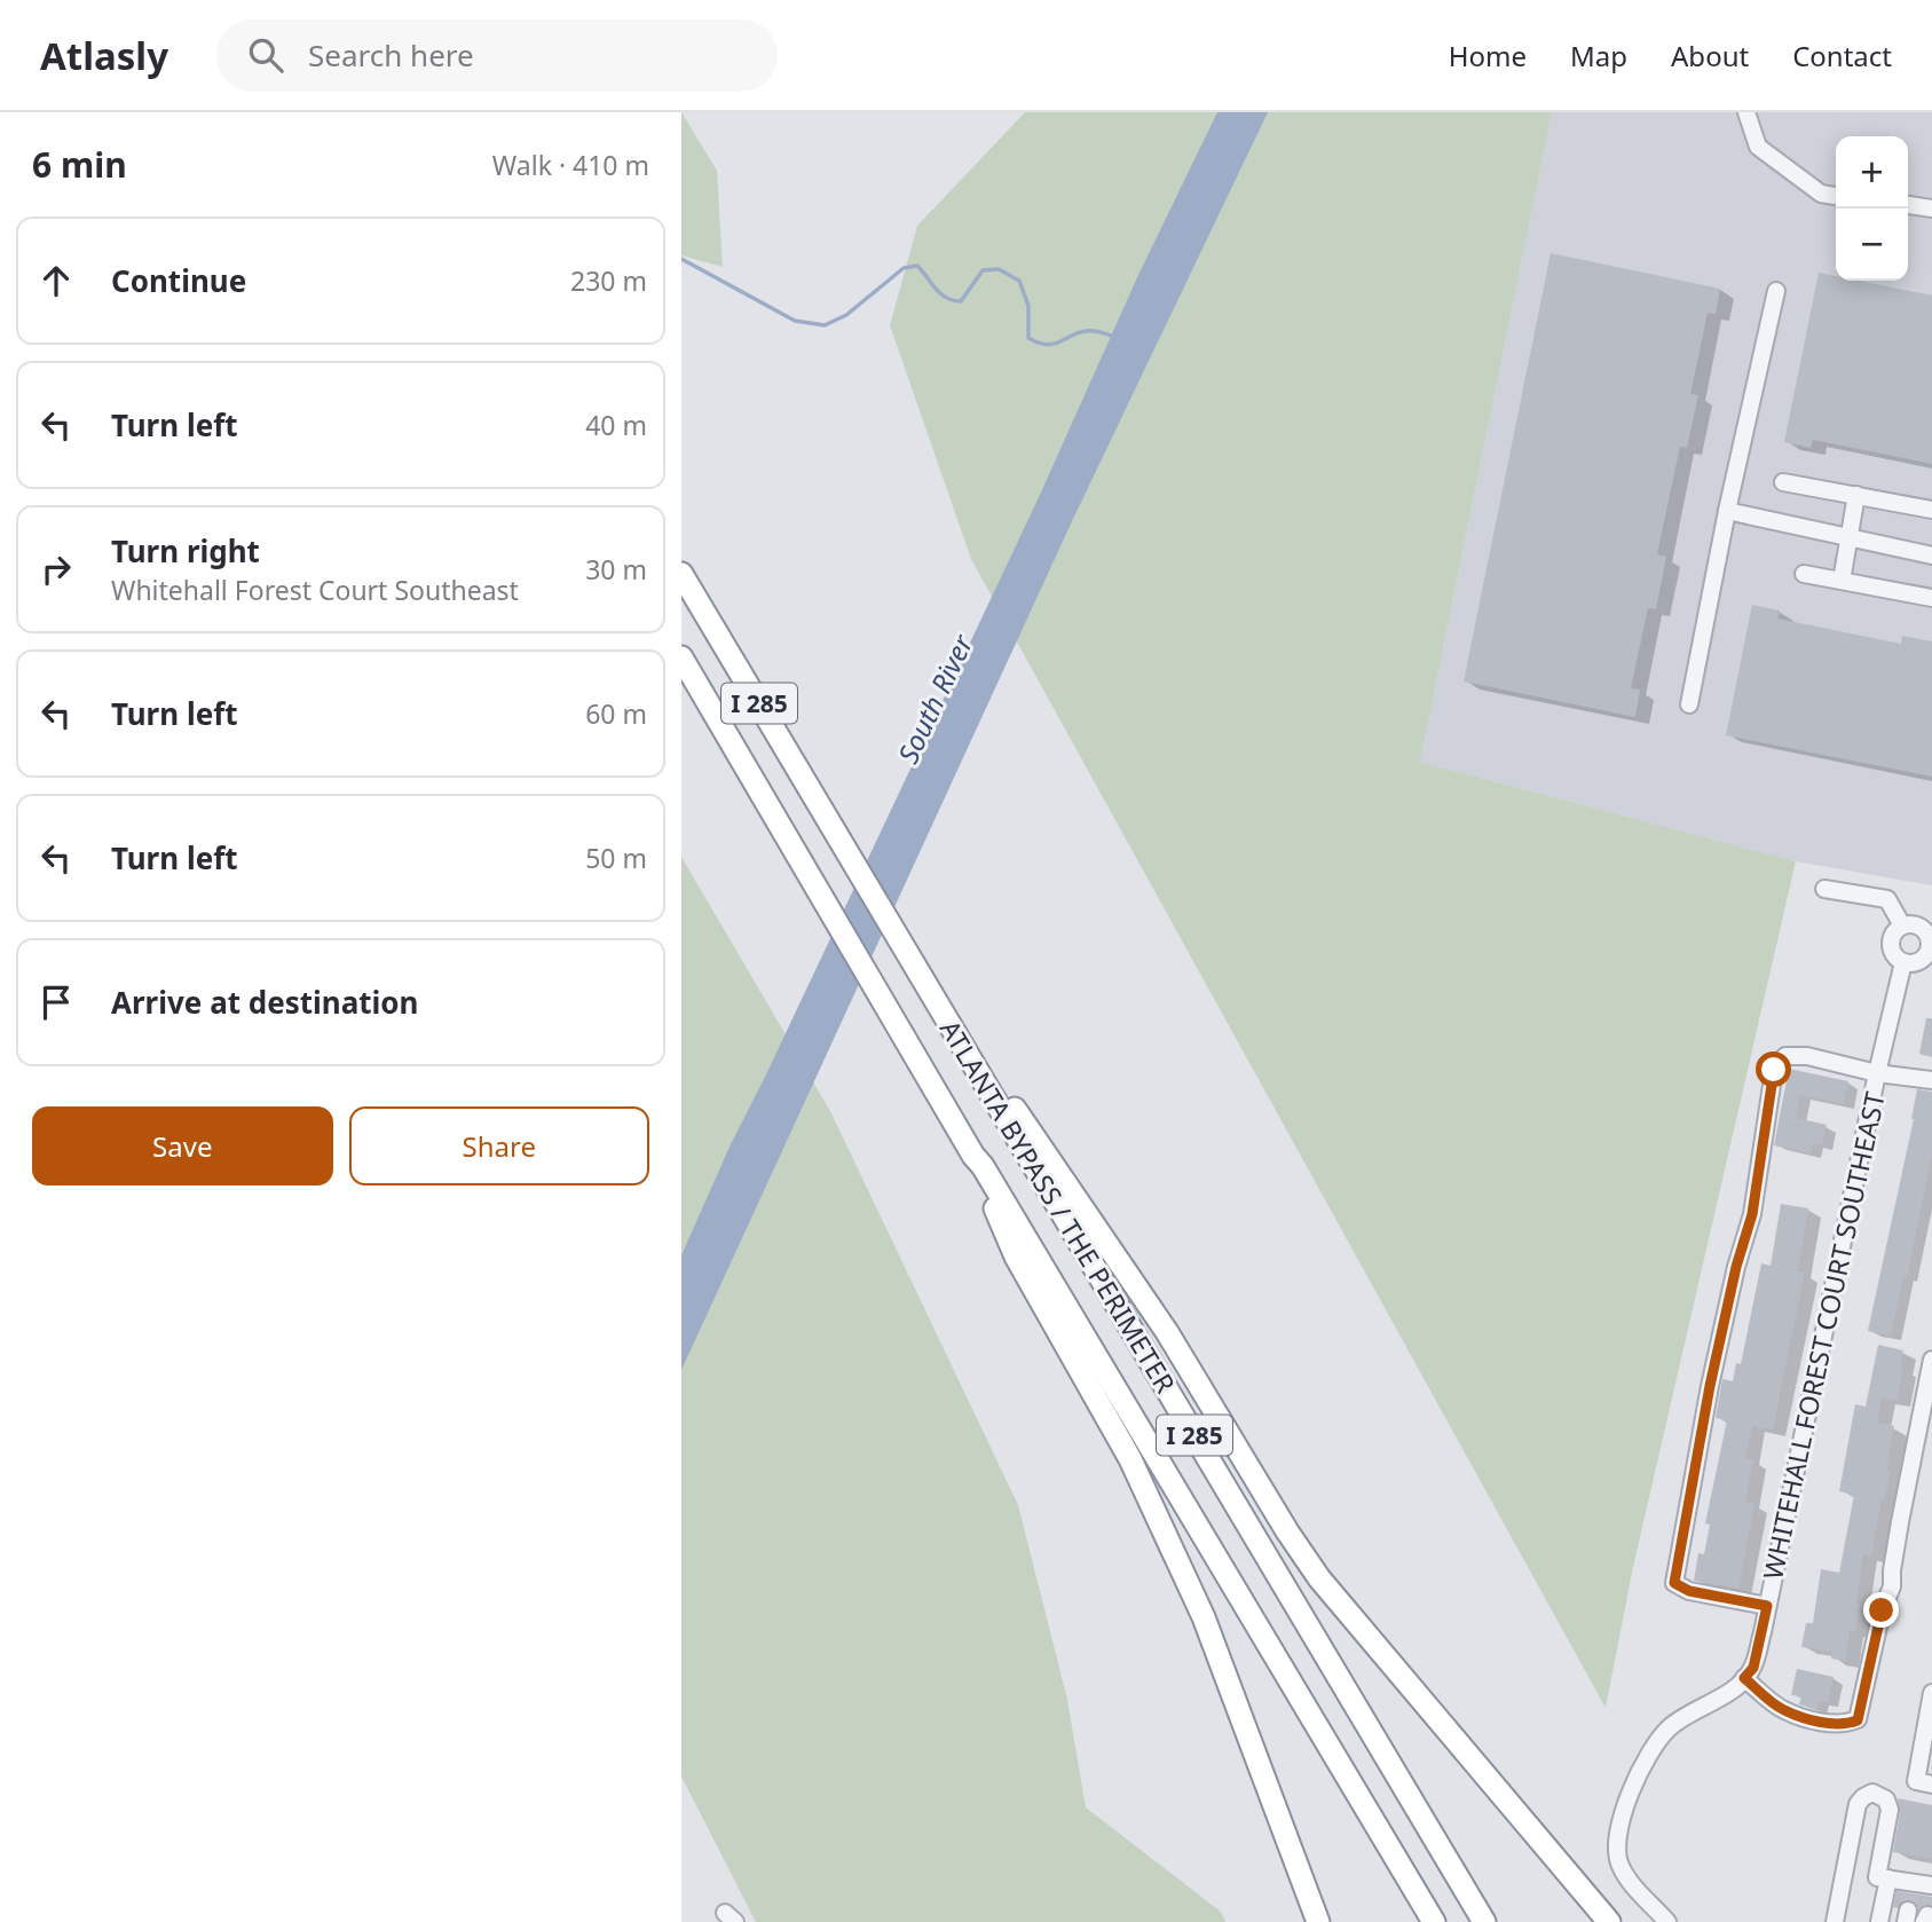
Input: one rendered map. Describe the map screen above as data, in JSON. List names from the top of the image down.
{
  "streets": {
    "highway": ["I 285", "ATLANTA BYPASS / THE PERIMETER"],
    "street": ["WHITEHALL FOREST COURT SOUTHEAST"]
  },
  "water": ["South River"],
  "page": {
    "header": "Atlasly",
    "search": "Search here",
    "nav": [
      "Home",
      "Map",
      "About",
      "Contact"
    ],
    "heading": ["6 min", "Walk · 410 m"],
    "map_buttons": ["+", "−"],
    "list": [
      ["Continue", "230 m"],
      ["Turn left", "40 m"],
      ["Turn right", "Whitehall Forest Court Southeast", "30 m"],
      ["Turn left", "60 m"],
      ["Turn left", "50 m"],
      "Arrive at destination"
    ],
    "buttons": ["Save", "Share"]
  }
}
